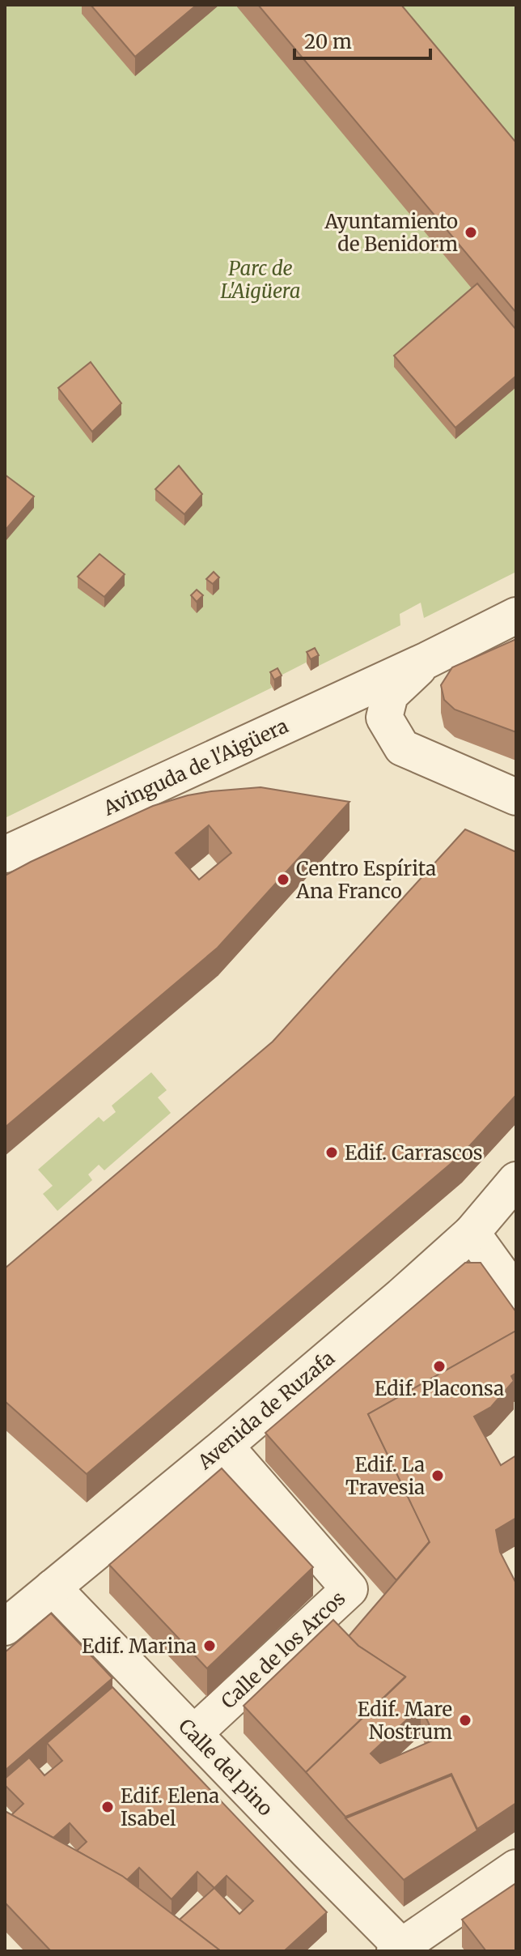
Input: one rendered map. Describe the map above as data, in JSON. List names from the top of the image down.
{
  "streets": {
    "street": [
      "Avinguda de l'Aigüera",
      "Avenida de Ruzafa",
      "Calle de los Arcos",
      "Calle del pino"
    ]
  },
  "crossings": [
    ["Avenida de Ruzafa", "Calle de los Arcos"],
    ["Avenida de Ruzafa", "Calle del pino"],
    ["Calle de los Arcos", "Calle del pino"]
  ],
  "parks": ["Parc de L'Aigüera"],
  "places": [
    "Ayuntamiento de Benidorm",
    "Centro Espírita Ana Franco",
    "Edif. Carrascos",
    "Edif. Placonsa",
    "Edif. La Travesia",
    "Edif. Marina",
    "Edif. Mare Nostrum",
    "Edif. Elena Isabel"
  ],
  "scale_bar": "20 m"
}
